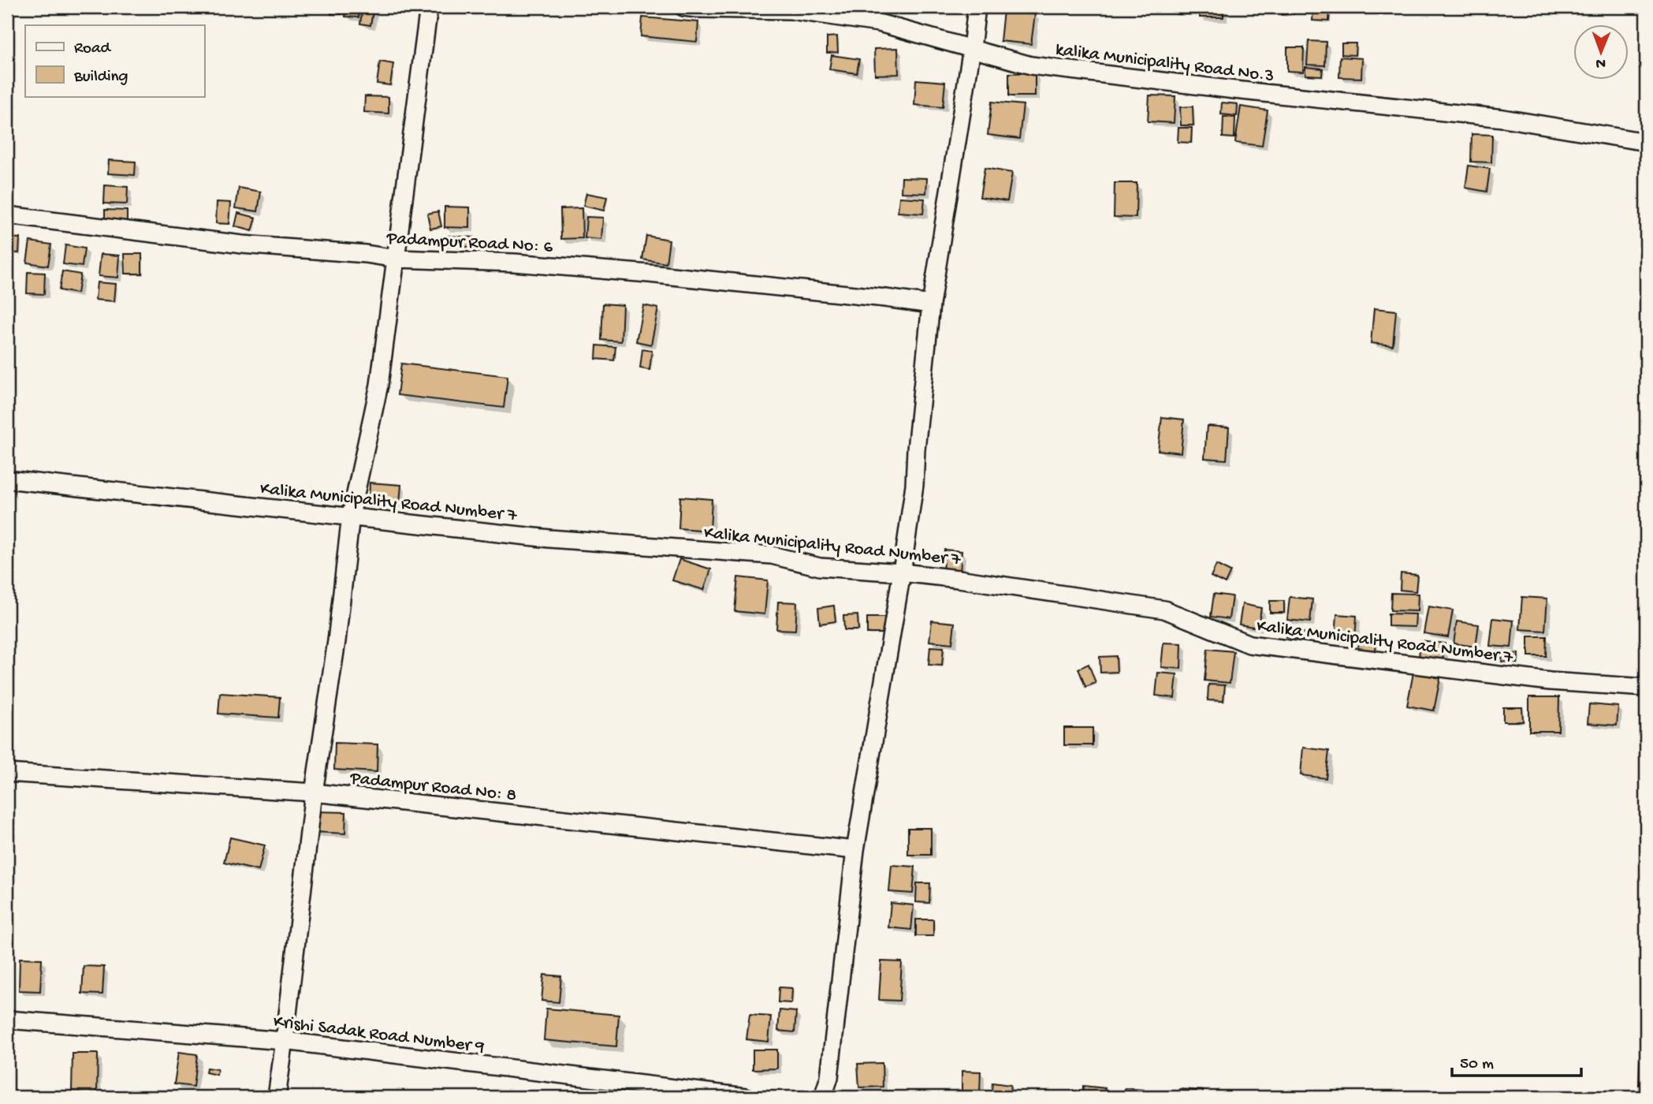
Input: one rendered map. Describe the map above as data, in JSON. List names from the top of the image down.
{
  "streets": {
    "street": [
      "kalika Municipality Road No.3",
      "Padampur Road No: 6",
      "Kalika Municipality Road Number 7",
      "Padampur Road No: 8",
      "Krishi Sadak Road Number 9"
    ]
  },
  "legend": ["Road", "Building"],
  "scale_bar": "50 m",
  "north": "bottom"
}
